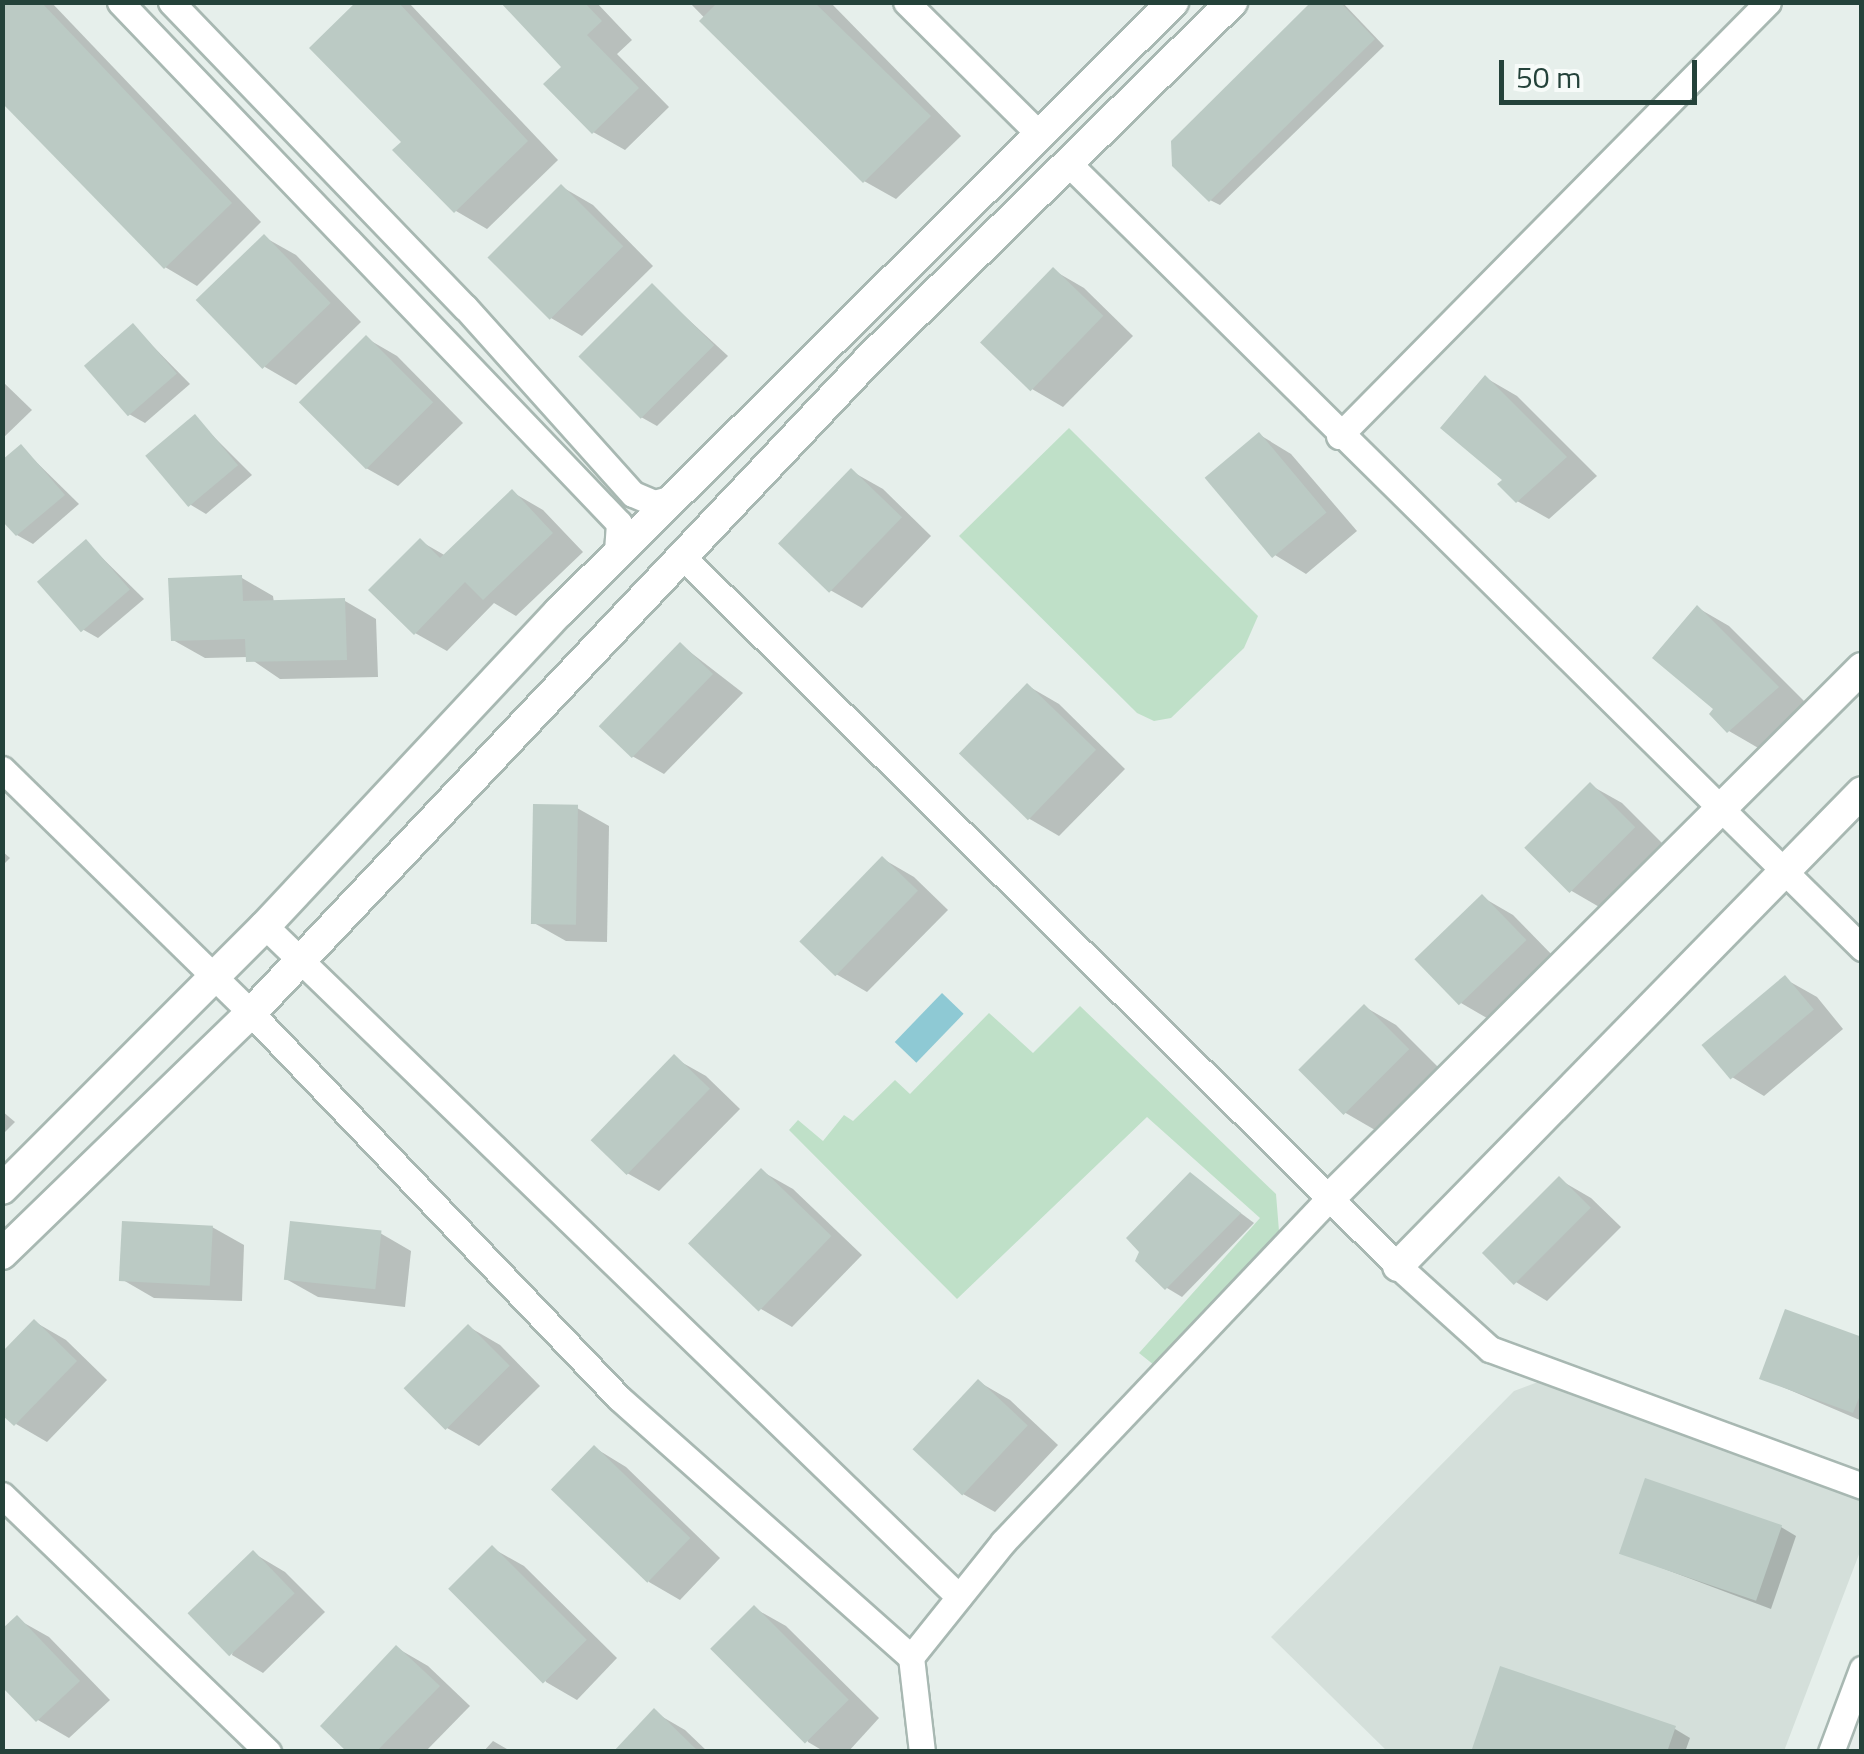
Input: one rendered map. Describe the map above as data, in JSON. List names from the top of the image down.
{
  "scale_bar": "50 m"
}
